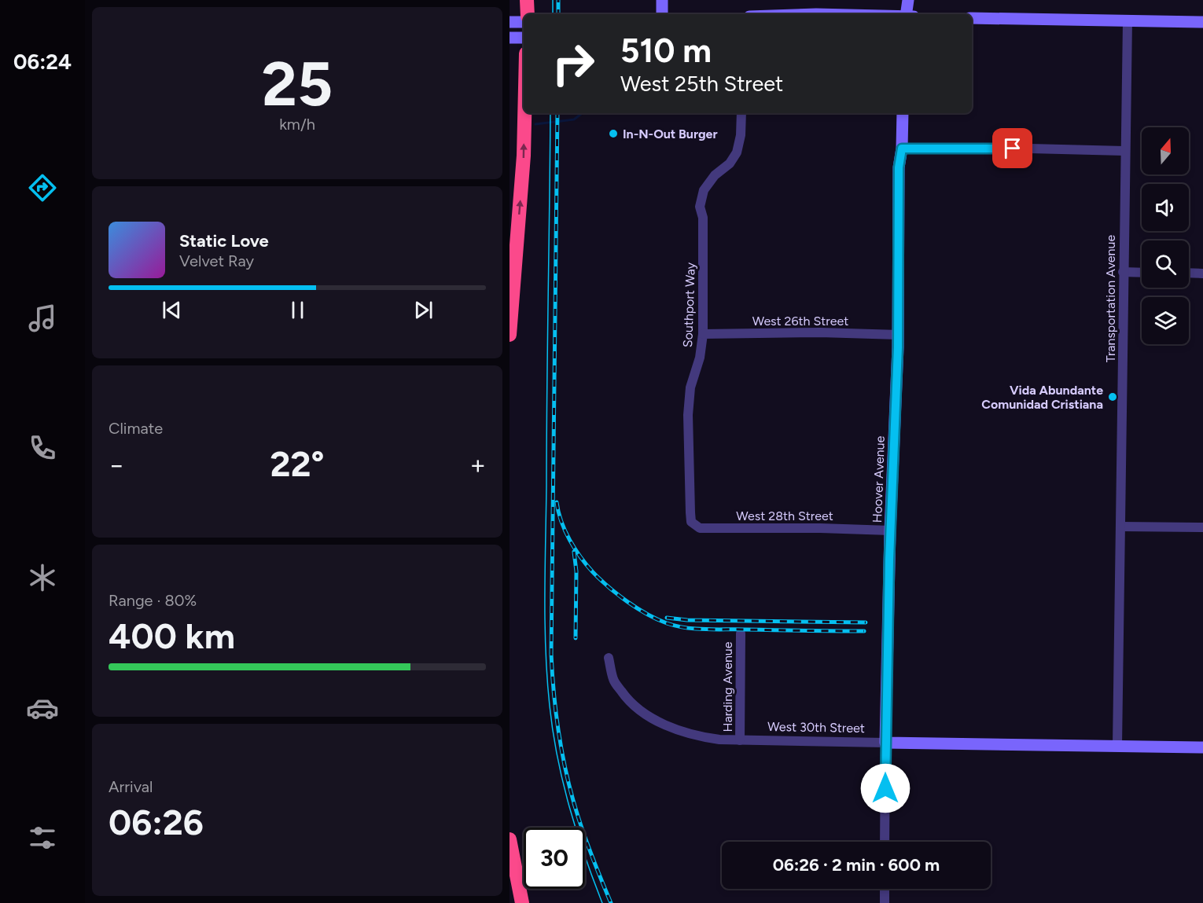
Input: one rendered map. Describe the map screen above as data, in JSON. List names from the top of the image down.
{
  "streets": {
    "street": [
      "Transportation Avenue",
      "Southport Way",
      "West 26th Street",
      "Hoover Avenue",
      "West 28th Street",
      "Harding Avenue",
      "West 30th Street"
    ]
  },
  "crossings": [
    ["Transportation Avenue", "West 30th Street"],
    ["Southport Way", "West 26th Street"],
    ["Southport Way", "West 28th Street"],
    ["West 26th Street", "Hoover Avenue"],
    ["Hoover Avenue", "West 28th Street"],
    ["Hoover Avenue", "West 30th Street"],
    ["Harding Avenue", "West 30th Street"]
  ],
  "places": ["In-N-Out Burger", "Vida Abundante Comunidad Cristiana"],
  "north": "top",
  "page": {
    "tabs": "06:24",
    "tile": [
      ["25", "km/h"],
      "Climate",
      ["Range · 80%", "400 km"],
      ["Arrival", "06:26"]
    ],
    "turn": ["510 m", "West 25th Street"],
    "song": ["Static Love", "Velvet Ray"],
    "heat": ["−", "22°", "+"],
    "limit": "30",
    "trip": "06:26 · 2 min · 600 m"
  }
}
